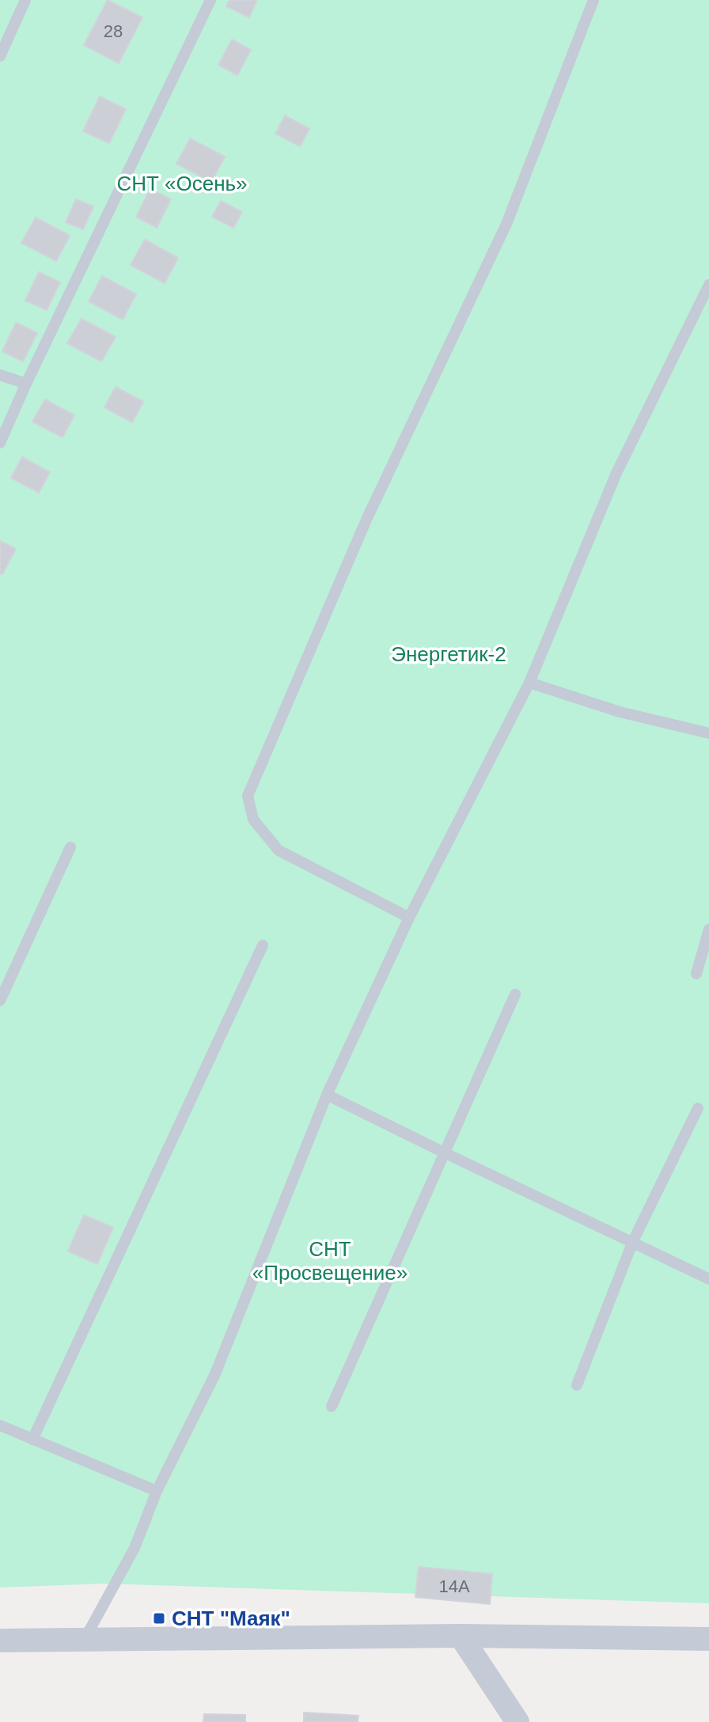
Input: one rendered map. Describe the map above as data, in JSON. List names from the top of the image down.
{
  "parks": ["СНТ «Осень»", "Энергетик-2", "СНТ «Просвещение»"],
  "places": {
    "transit": ["СНТ \"Маяк\""]
  },
  "house_numbers": ["28", "14А"]
}
